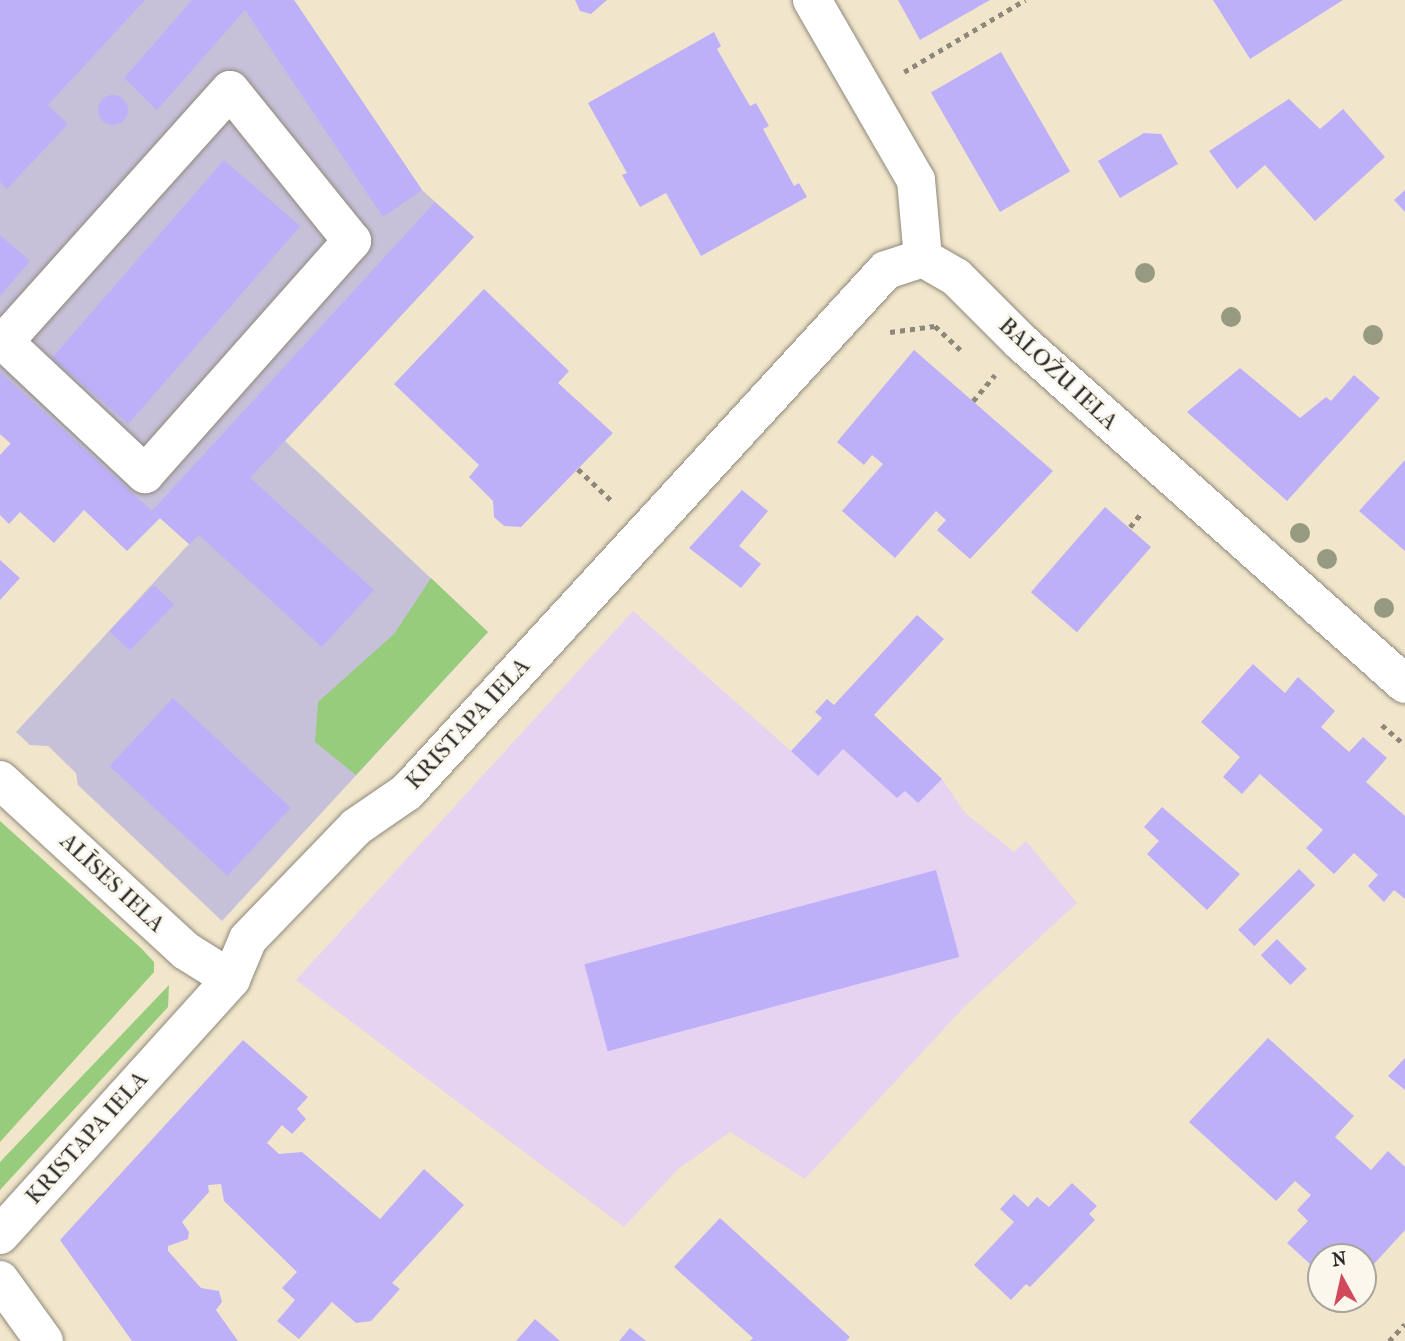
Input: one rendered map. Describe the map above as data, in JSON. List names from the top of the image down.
{
  "streets": {
    "street": ["BALOŽU IELA", "KRISTAPA IELA", "ALĪSES IELA"]
  },
  "crossings": [
    ["BALOŽU IELA", "KRISTAPA IELA"],
    ["KRISTAPA IELA", "ALĪSES IELA"]
  ],
  "north": "top"
}
